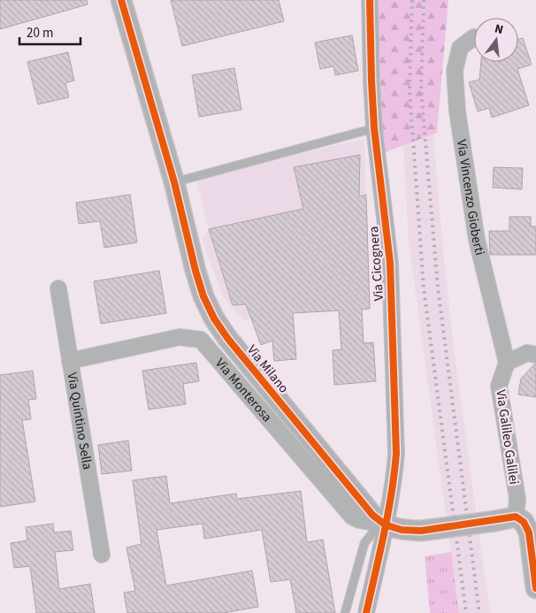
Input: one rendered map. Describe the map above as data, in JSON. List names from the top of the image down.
{
  "streets": {
    "street": [
      "Via Vincenzo Gioberti",
      "Via Cicognera",
      "Via Milano",
      "Via Monterosa",
      "Via Quintino Sella",
      "Via Galileo Galilei"
    ]
  },
  "crossings": [
    ["Via Vincenzo Gioberti", "Via Galileo Galilei"],
    ["Via Cicognera", "Via Milano"],
    ["Via Cicognera", "Via Monterosa"],
    ["Via Milano", "Via Monterosa"],
    ["Via Milano", "Via Galileo Galilei"],
    ["Via Monterosa", "Via Quintino Sella"]
  ],
  "scale_bar": "20 m",
  "north": "top"
}
